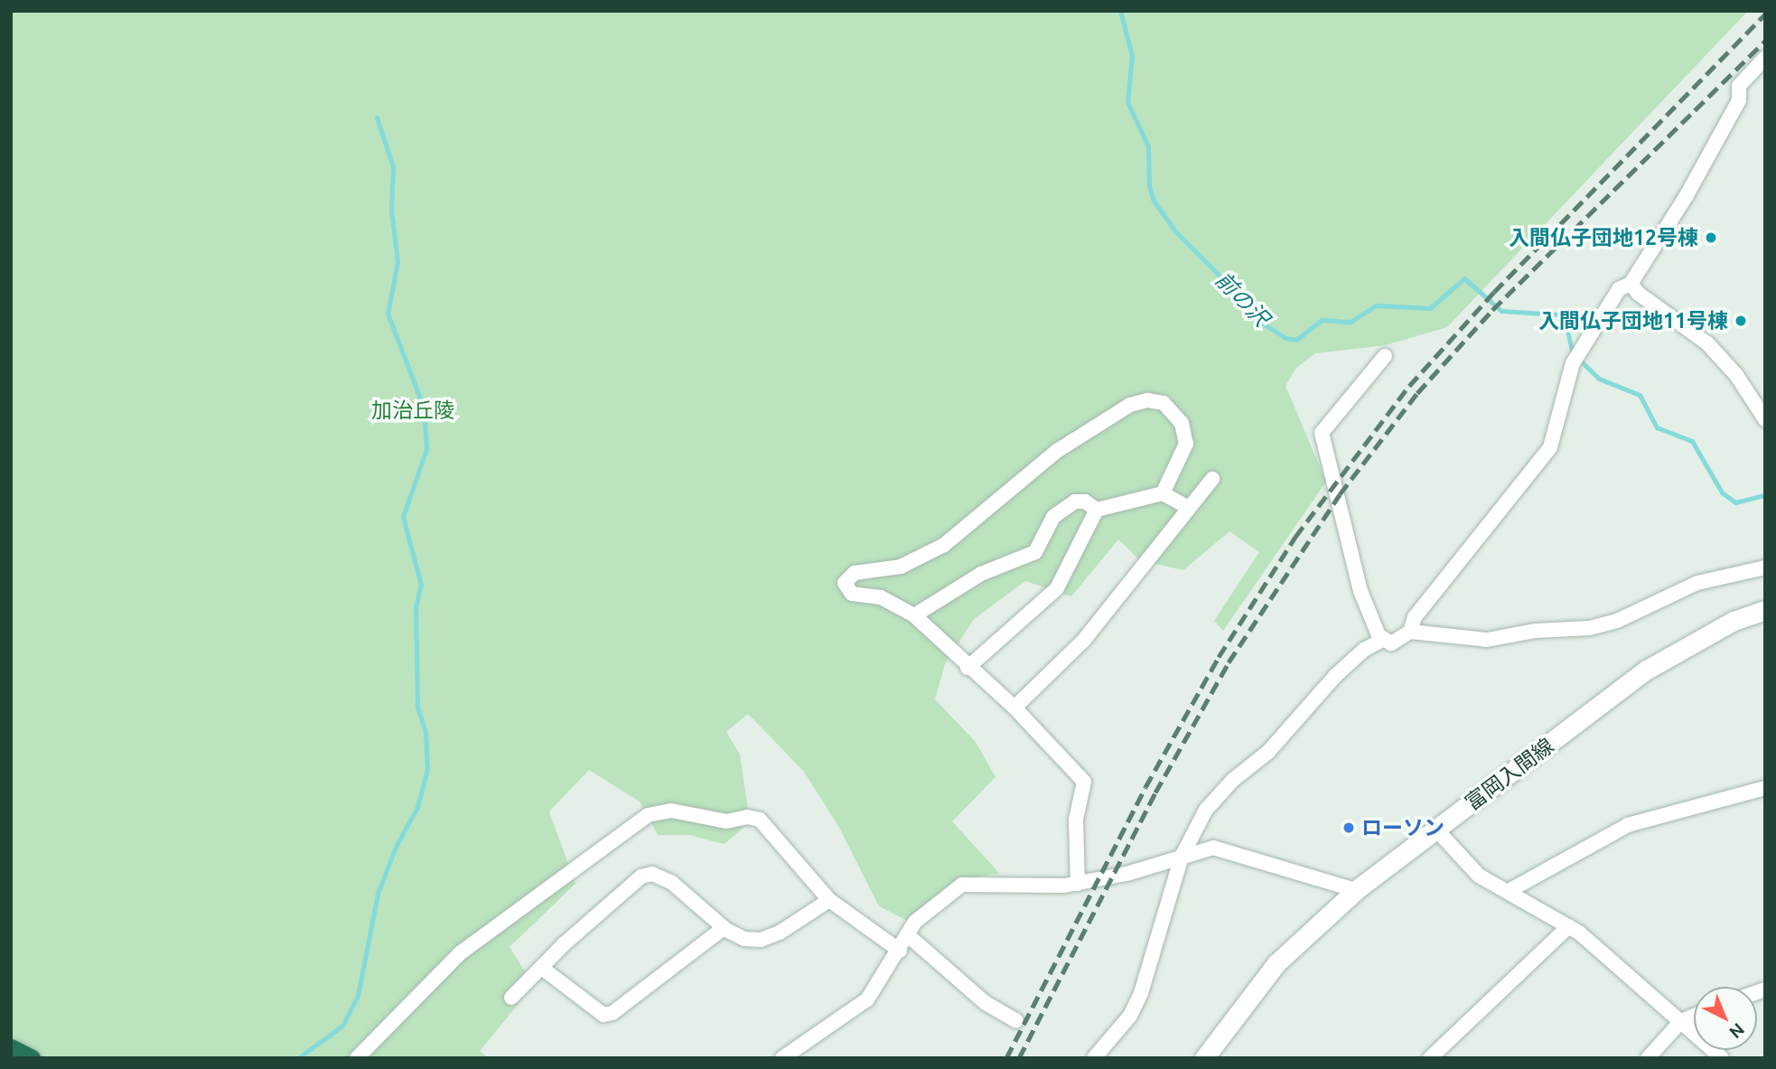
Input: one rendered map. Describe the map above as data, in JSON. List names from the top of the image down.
{
  "streets": {
    "main road": ["富岡入間線"]
  },
  "water": ["前の沢"],
  "parks": ["加治丘陵"],
  "places": ["入間仏子団地12号棟", "入間仏子団地11号棟", "ローソン"],
  "north": "bottom right"
}
